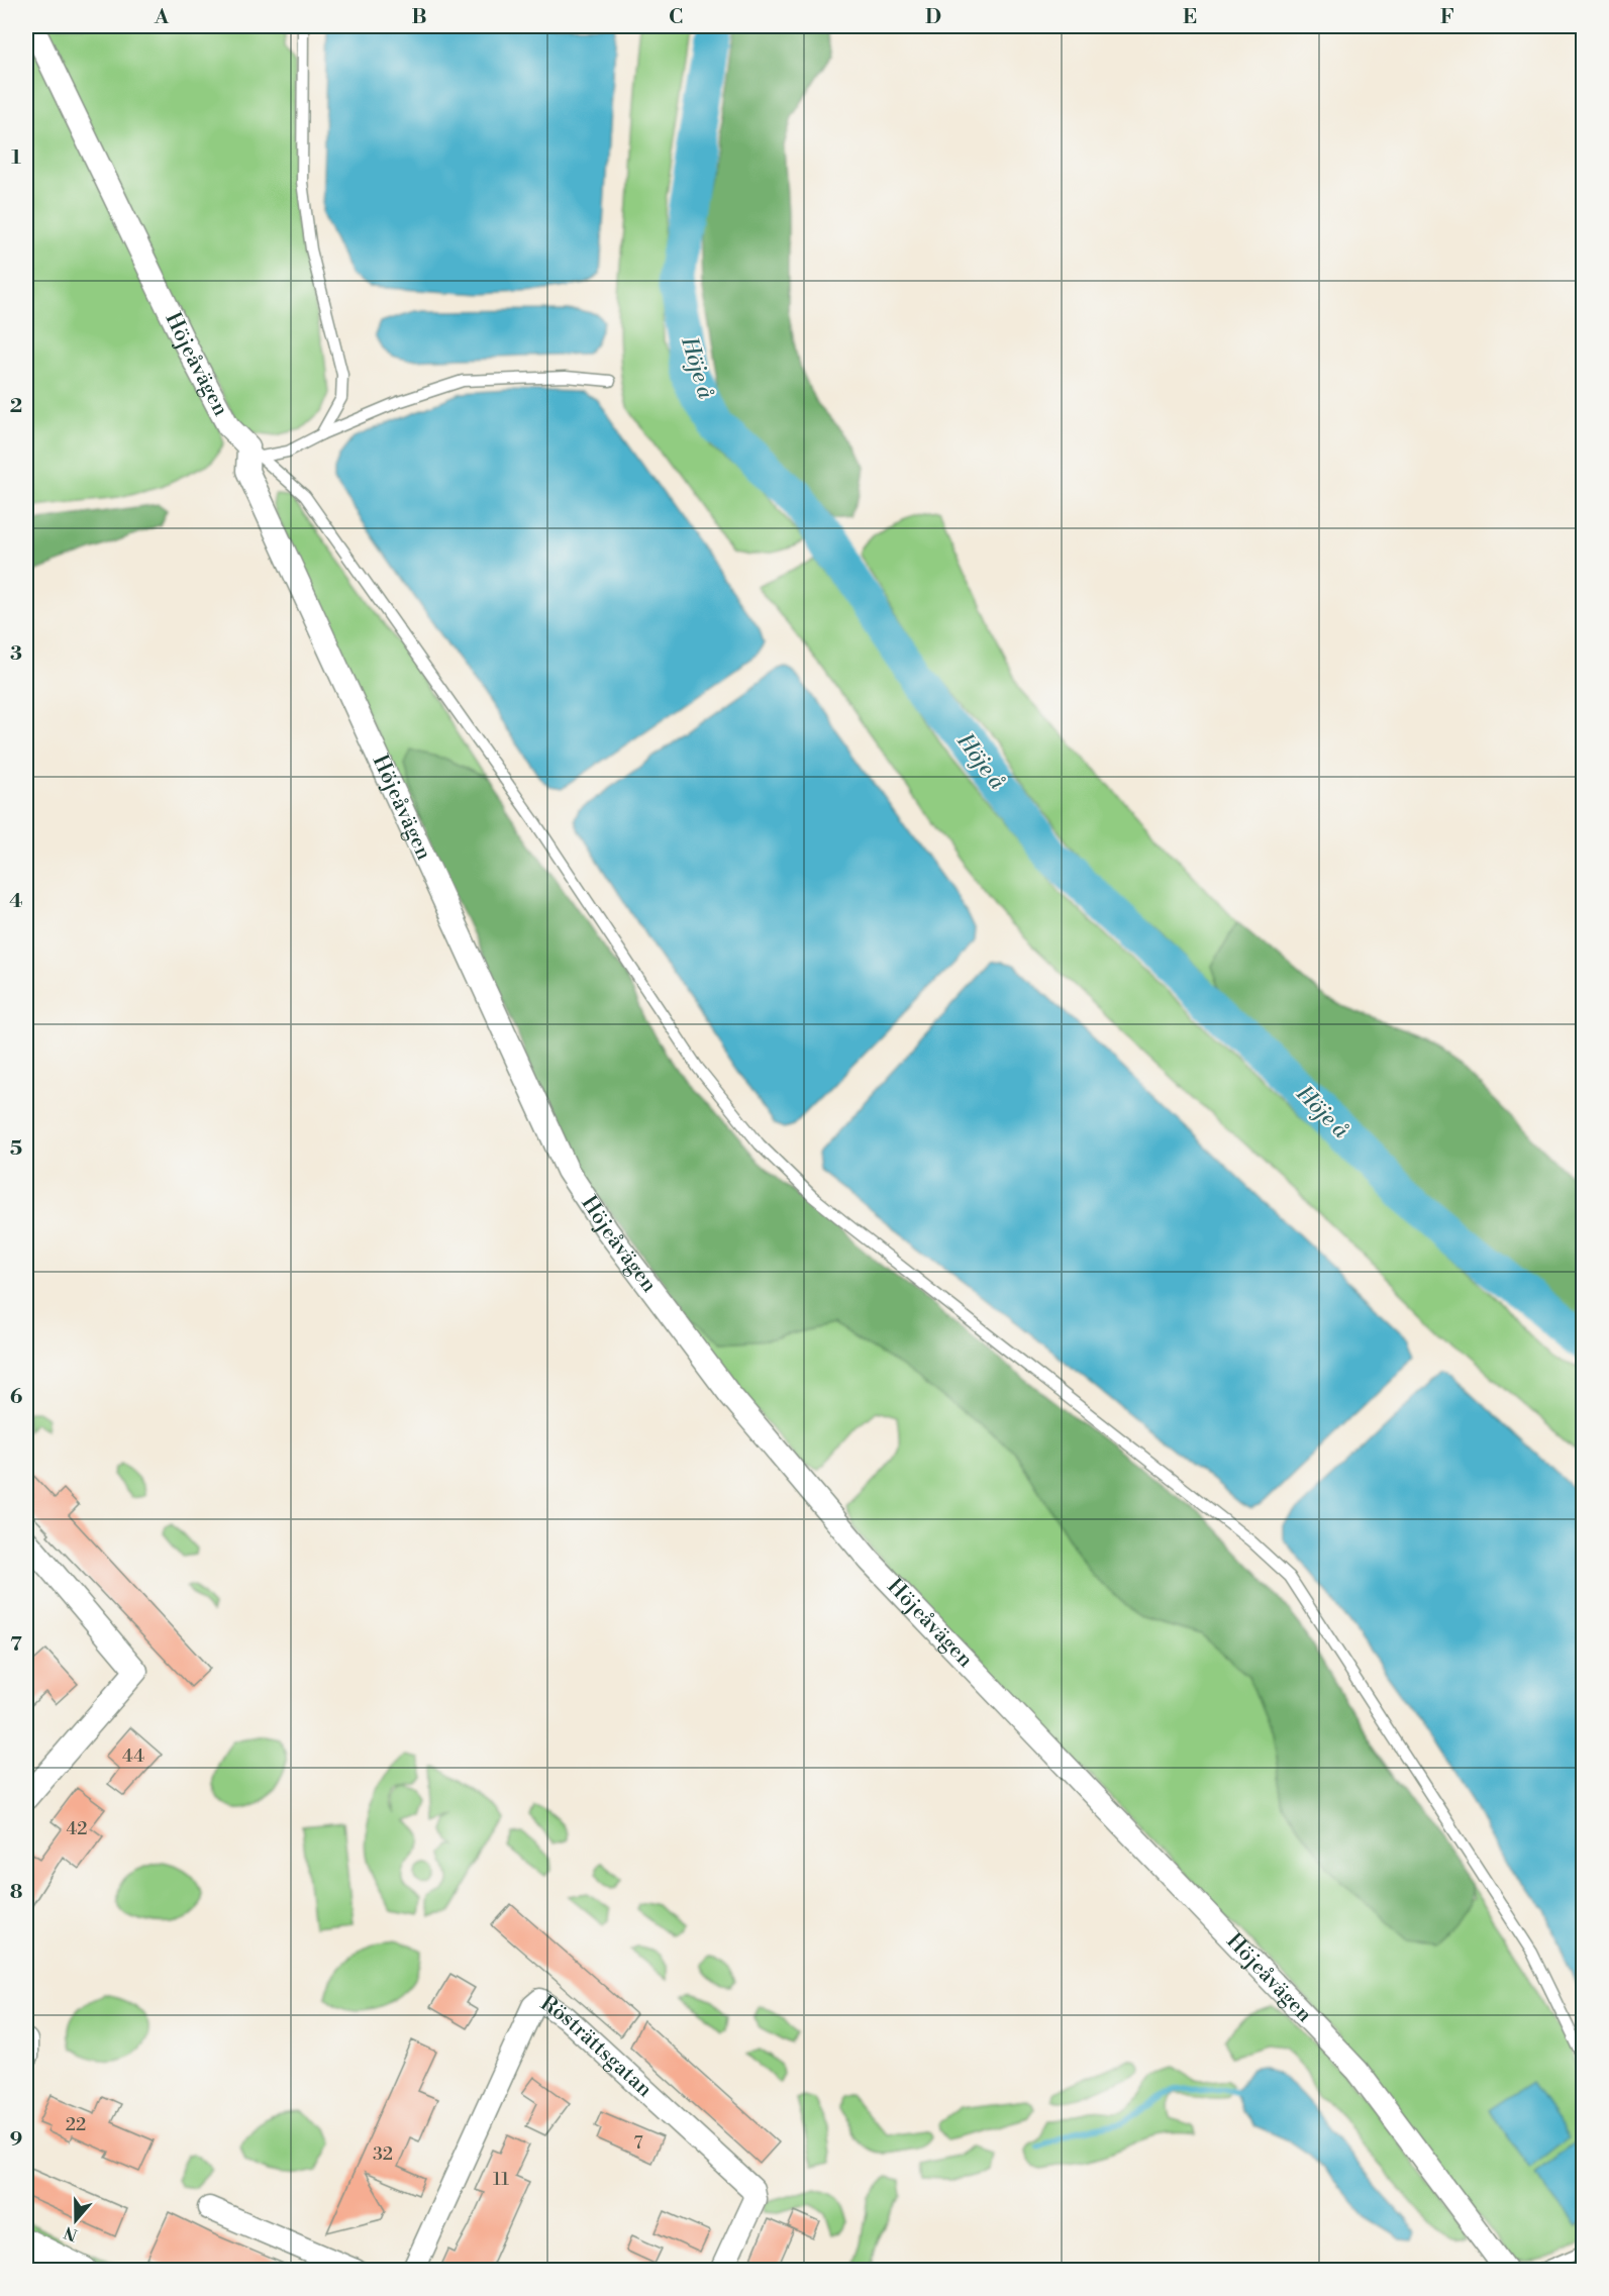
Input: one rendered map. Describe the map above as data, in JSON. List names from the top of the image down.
{
  "streets": {
    "street": ["Höjeåvägen", "Rösträttsgatan"]
  },
  "water": ["Höje å"],
  "house_numbers": [
    "44",
    "42",
    "22",
    "7",
    "32",
    "11"
  ],
  "north": "bottom",
  "grid": {
    "columns": [
      "A",
      "B",
      "C",
      "D",
      "E",
      "F"
    ],
    "rows": [
      "1",
      "2",
      "3",
      "4",
      "5",
      "6",
      "7",
      "8",
      "9"
    ]
  }
}
